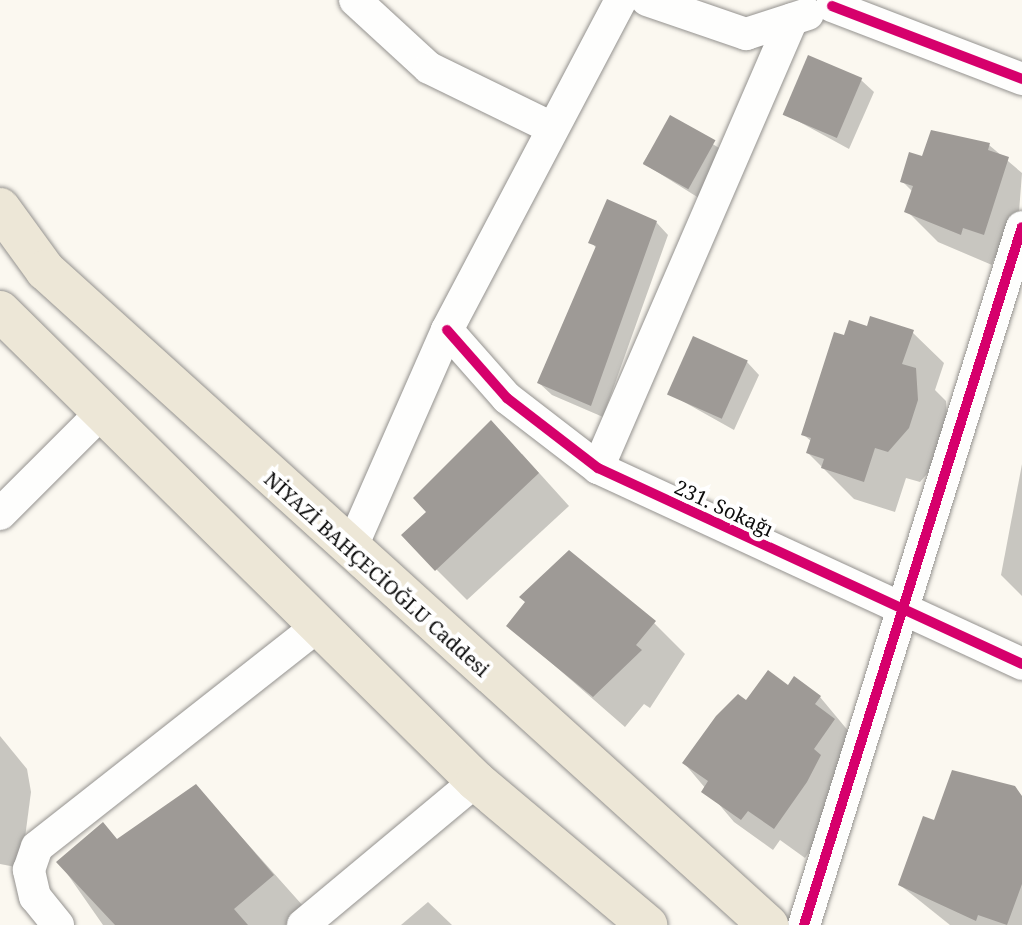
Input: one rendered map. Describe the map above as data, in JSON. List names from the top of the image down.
{
  "streets": {
    "main road": ["NİYAZİ BAHÇECİOĞLU Caddesi"],
    "street": ["231. Sokağı"]
  }
}
